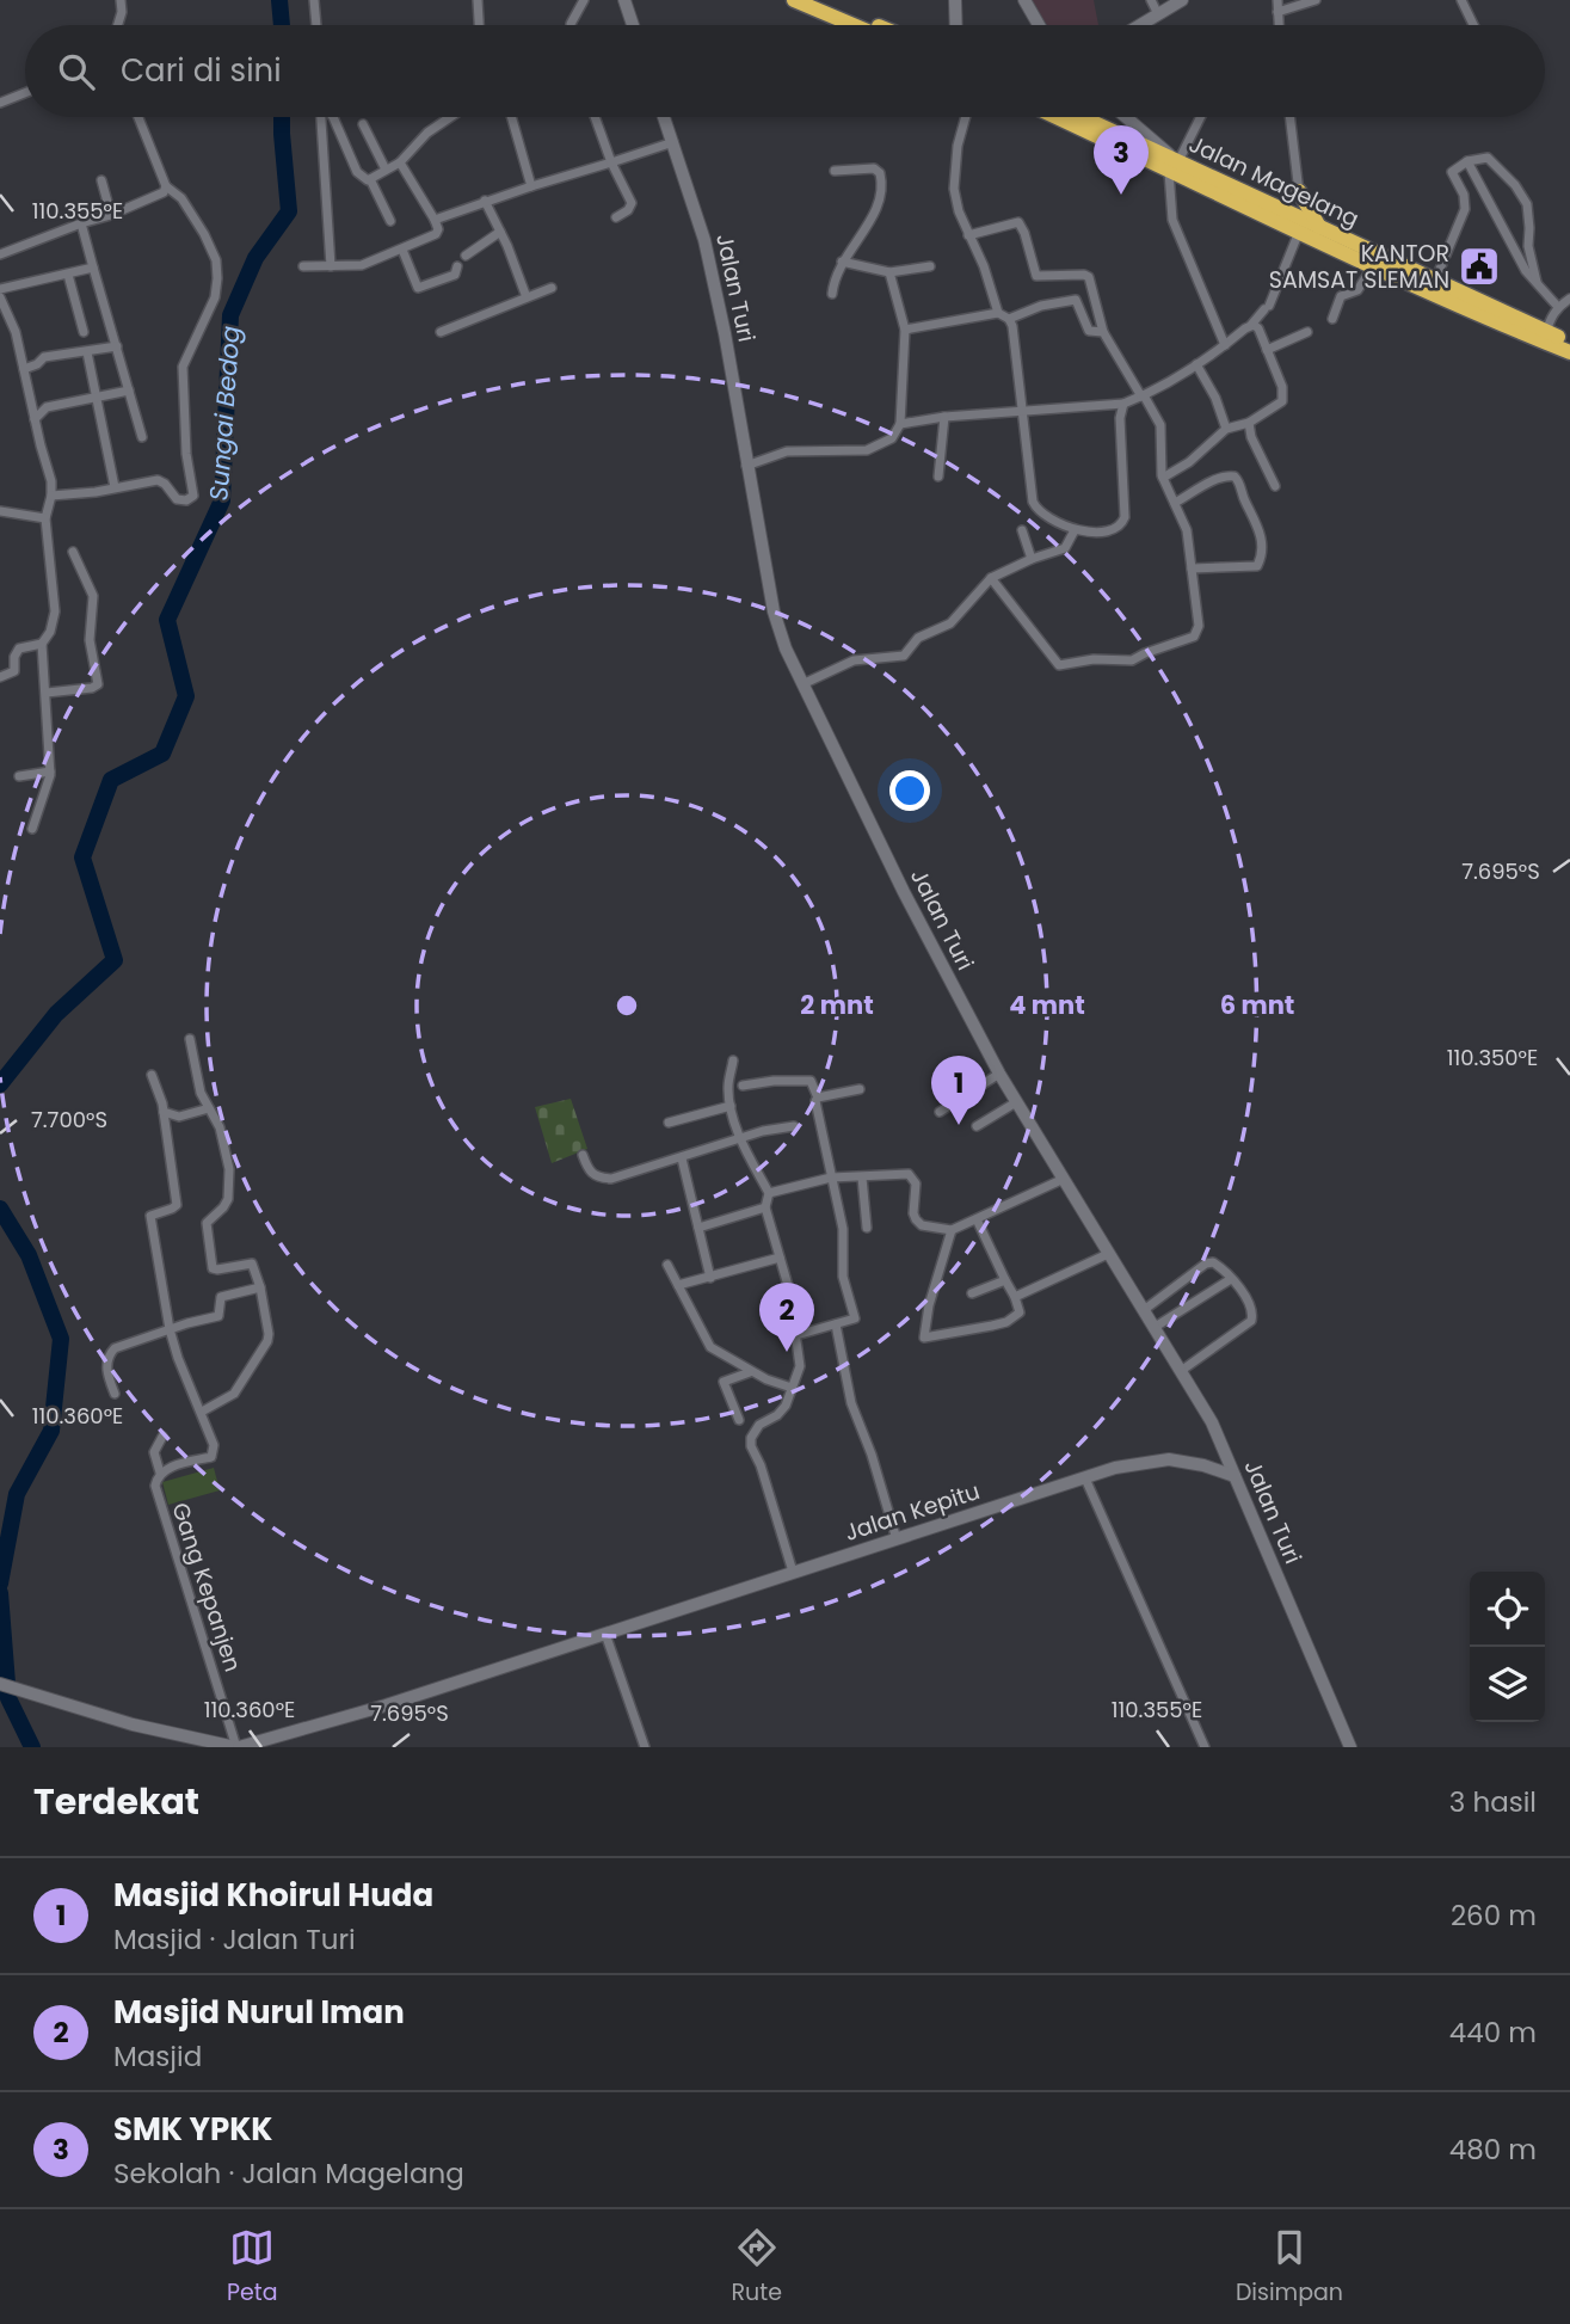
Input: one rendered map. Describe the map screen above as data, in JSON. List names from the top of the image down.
{
  "streets": {
    "highway": ["Jalan Magelang"],
    "main road": ["Jalan Turi", "Jalan Kepitu"],
    "street": ["Gang Kepanjen"]
  },
  "crossings": [
    ["Jalan Turi", "Jalan Kepitu"],
    ["Jalan Kepitu", "Gang Kepanjen"]
  ],
  "water": ["Sungai Bedog"],
  "places": {
    "public building": ["KANTOR SAMSAT SLEMAN"]
  },
  "page": {
    "search": "Cari di sini",
    "pins": ["3", "1", "2"],
    "heading": ["Terdekat", "3 hasil"],
    "list": [
      {
        "mark": "1",
        "name": "Masjid Khoirul Huda",
        "note": "Masjid · Jalan Turi",
        "value": "260 m"
      },
      {
        "mark": "2",
        "name": "Masjid Nurul Iman",
        "note": "Masjid",
        "value": "440 m"
      },
      {
        "mark": "3",
        "name": "SMK YPKK",
        "note": "Sekolah · Jalan Magelang",
        "value": "480 m"
      }
    ],
    "nav": ["Peta", "Rute", "Disimpan"]
  },
  "coordinates": [
    "110.355°E",
    "7.695°S",
    "110.350°E",
    "7.700°S",
    "110.360°E"
  ],
  "rings": ["2 mnt", "4 mnt", "6 mnt"]
}
